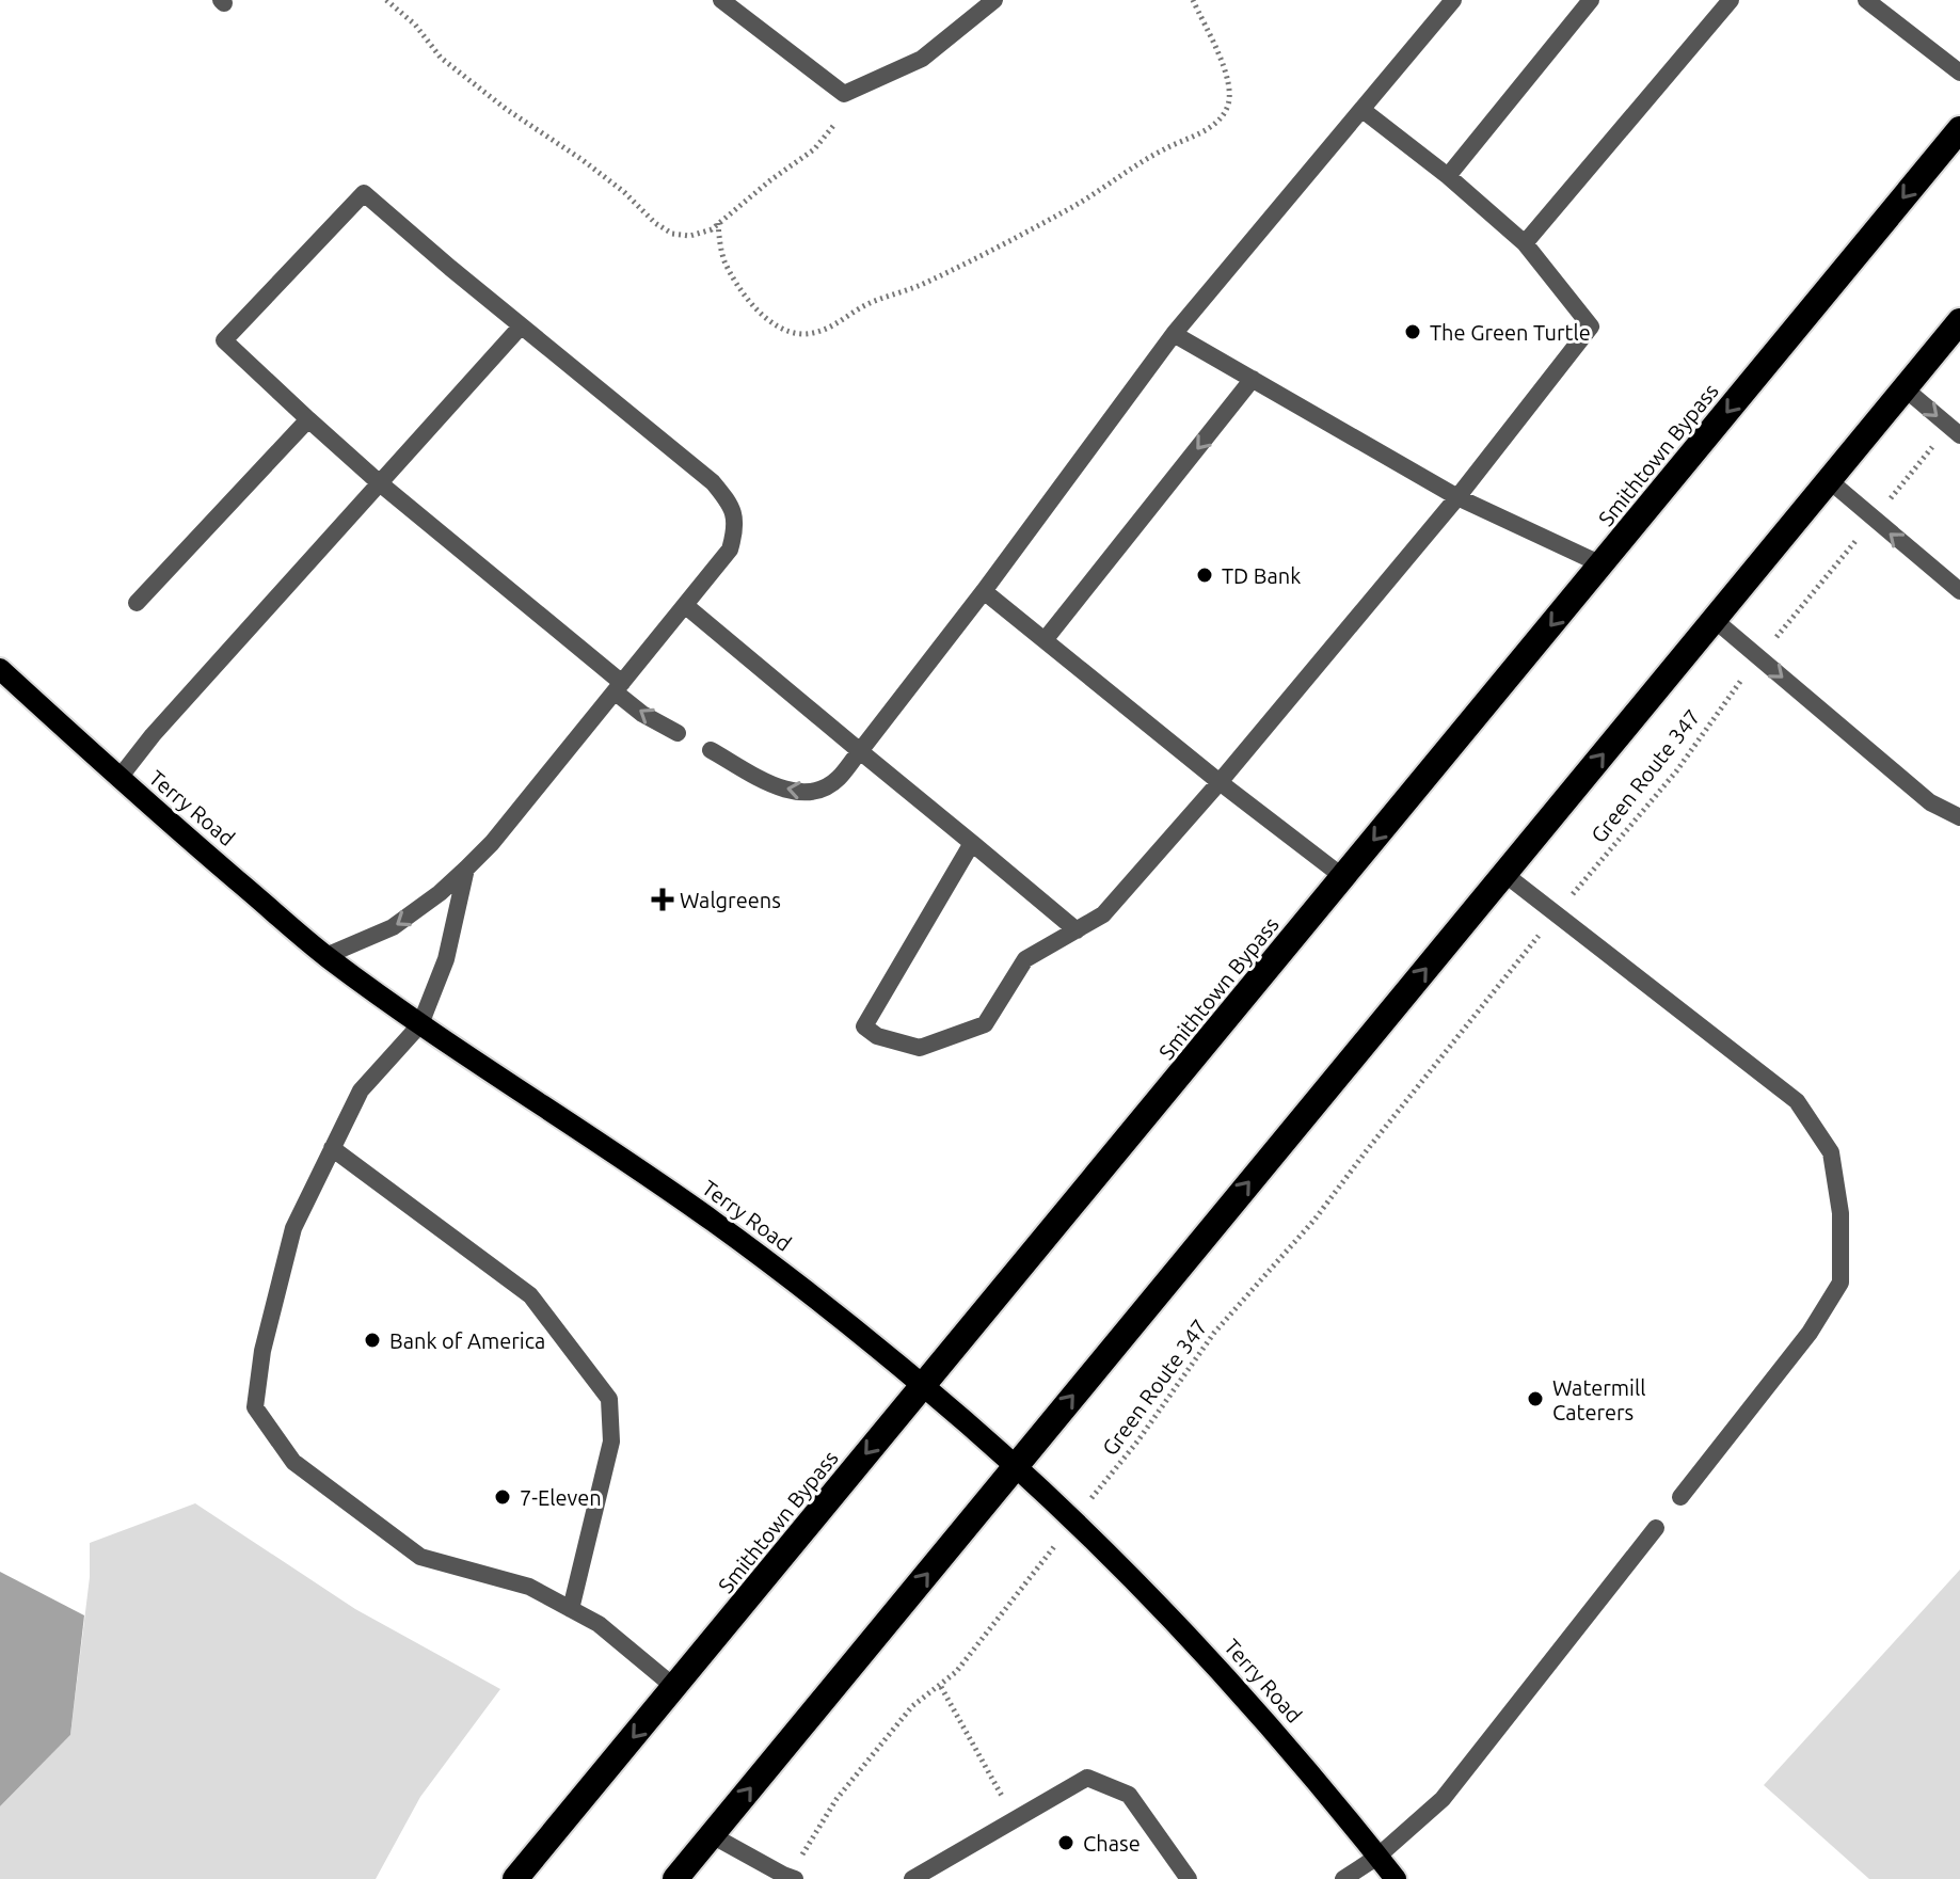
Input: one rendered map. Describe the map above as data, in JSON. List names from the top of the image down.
{
  "streets": {
    "highway": ["Smithtown Bypass"],
    "main road": ["Terry Road"],
    "path": ["Green Route 347"]
  },
  "crossings": [
    ["Smithtown Bypass", "Terry Road"],
    ["Green Route 347", "Terry Road"]
  ],
  "places": {
    "other": [
      "The Green Turtle",
      "TD Bank",
      "Bank of America",
      "Watermill Caterers",
      "7-Eleven",
      "Chase"
    ],
    "health": ["Walgreens"]
  }
}
